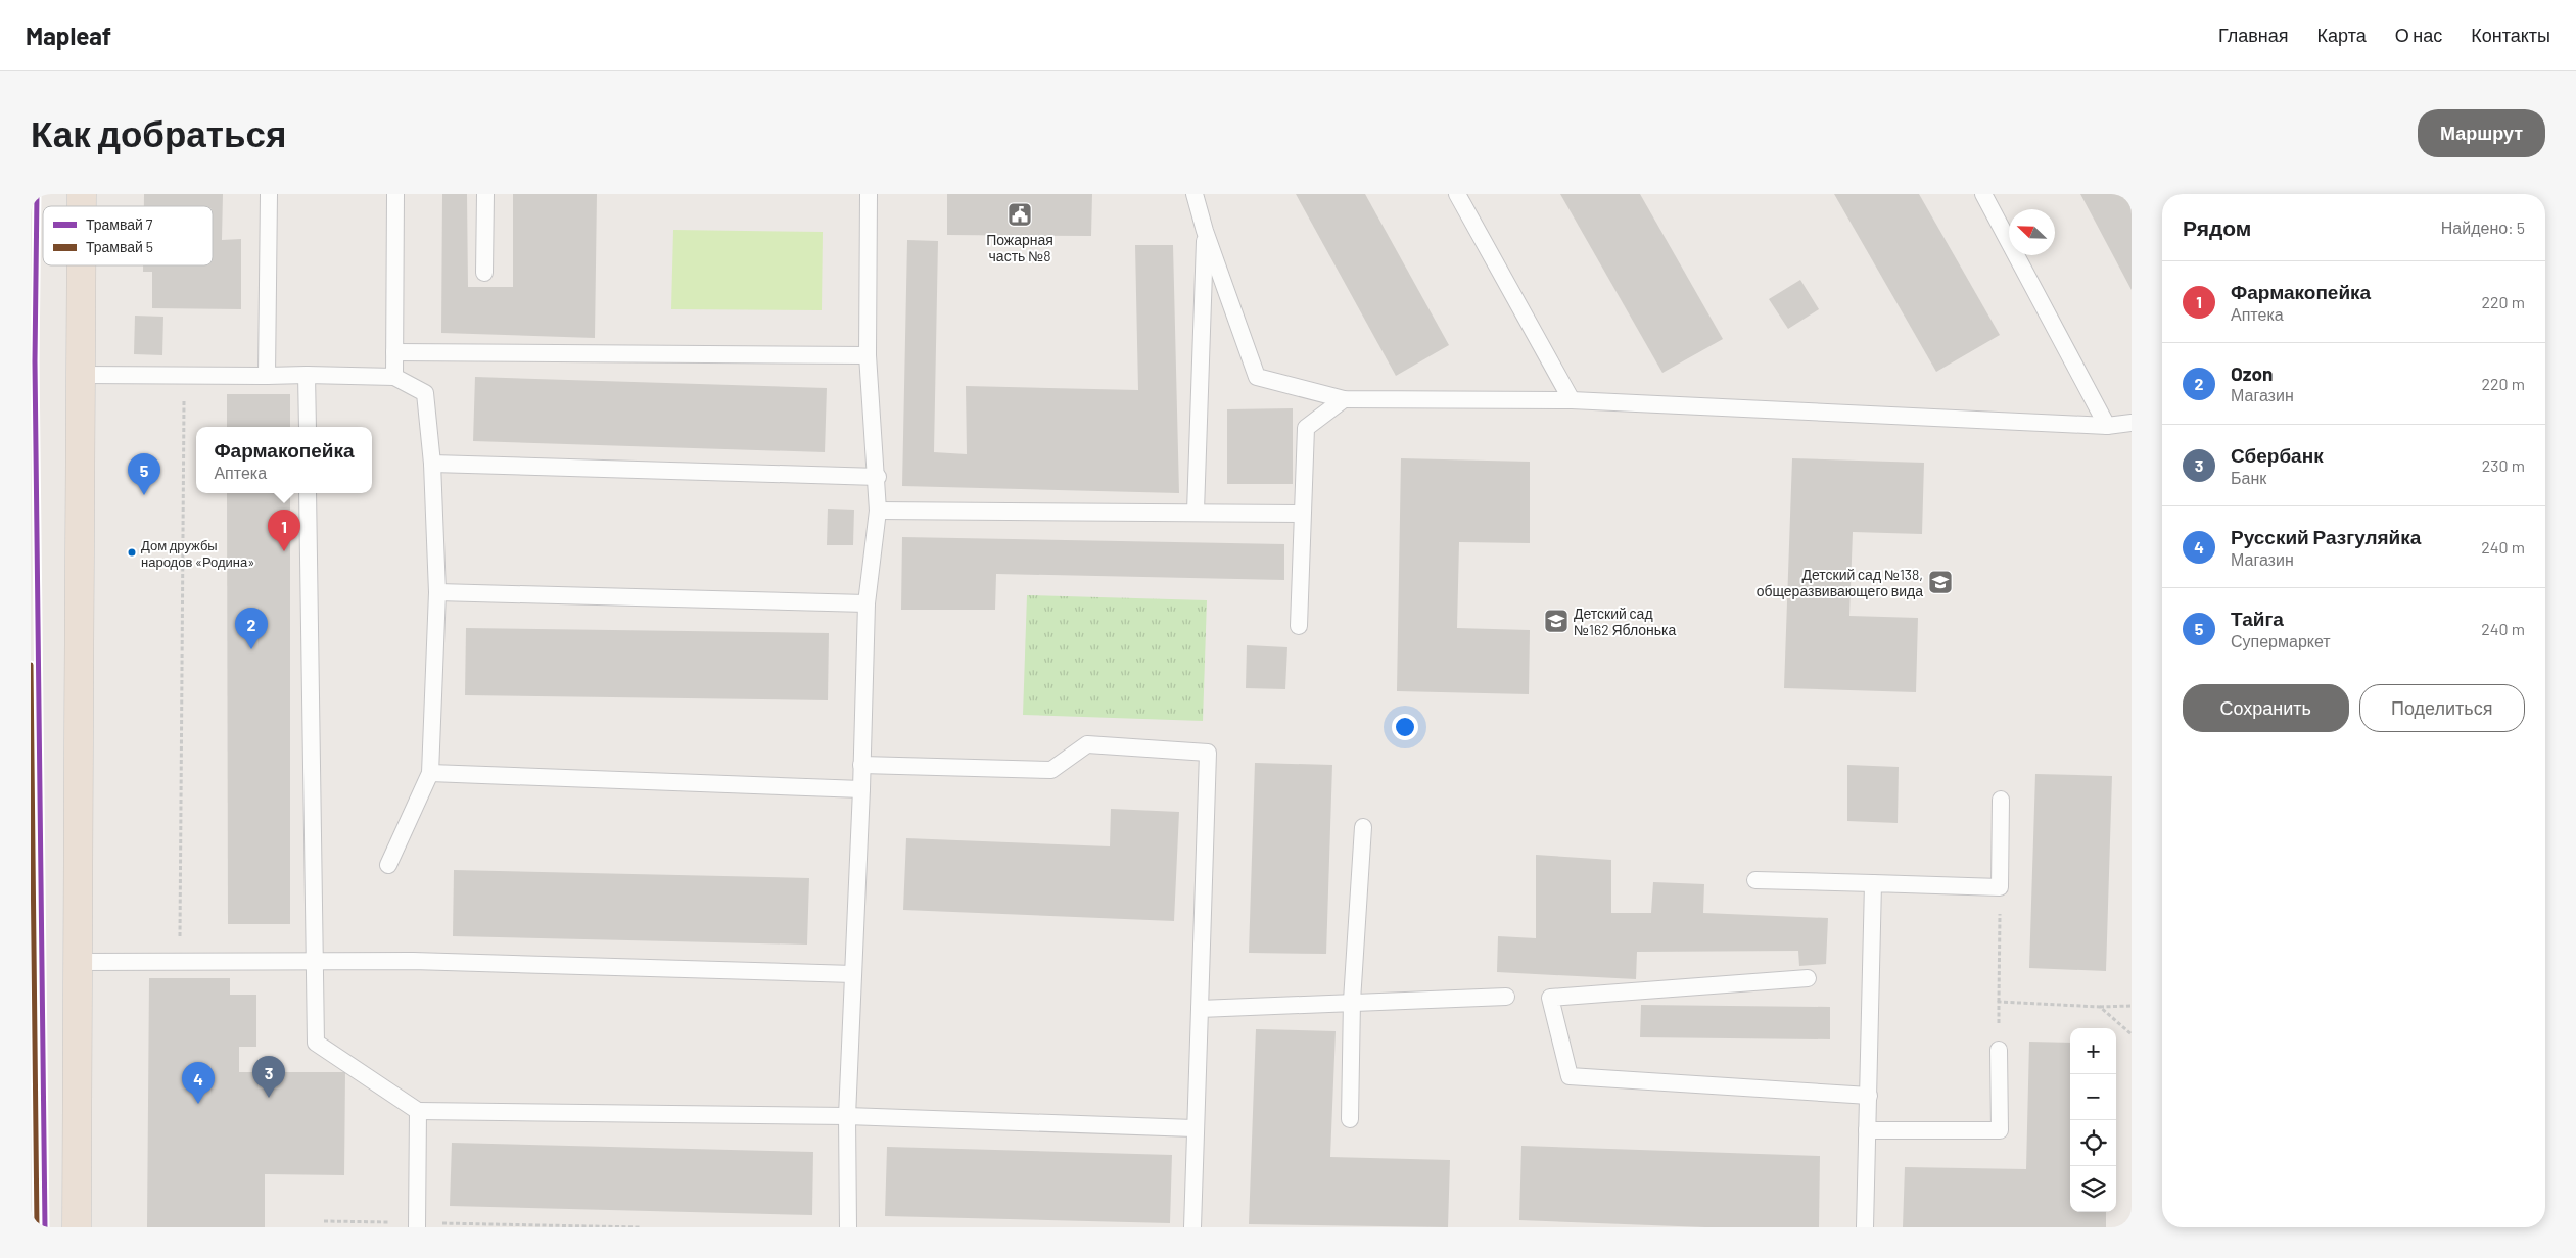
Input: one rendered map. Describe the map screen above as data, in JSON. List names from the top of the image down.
{
  "places": {
    "public building": ["Пожарная часть №8"],
    "other": ["Дом дружбы народов «Родина»"],
    "school or university": ["Детский сад №138, общеразвивающего вида", "Детский сад №162 Яблонька"]
  },
  "lines": ["tram line 7", "tram line 5"],
  "legend": ["Трамвай 7", "Трамвай 5"],
  "north": "top left",
  "page": {
    "header": "Mapleaf",
    "nav": [
      "Главная",
      "Карта",
      "О нас",
      "Контакты"
    ],
    "buttons": [
      "Маршрут",
      ["Сохранить", "Поделиться"]
    ],
    "title": "Как добраться",
    "heading": ["Рядом", "Найдено: 5"],
    "list": [
      {
        "mark": "1",
        "name": "Фармакопейка",
        "note": "Аптека",
        "value": "220 m"
      },
      {
        "mark": "2",
        "name": "Ozon",
        "note": "Магазин",
        "value": "220 m"
      },
      {
        "mark": "3",
        "name": "Сбербанк",
        "note": "Банк",
        "value": "230 m"
      },
      {
        "mark": "4",
        "name": "Русский Разгуляйка",
        "note": "Магазин",
        "value": "240 m"
      },
      {
        "mark": "5",
        "name": "Тайга",
        "note": "Супермаркет",
        "value": "240 m"
      }
    ],
    "popup": ["Фармакопейка", "Аптека"],
    "pins": [
      "5",
      "1",
      "2",
      "3",
      "4"
    ],
    "map_buttons": ["+", "−"]
  }
}
